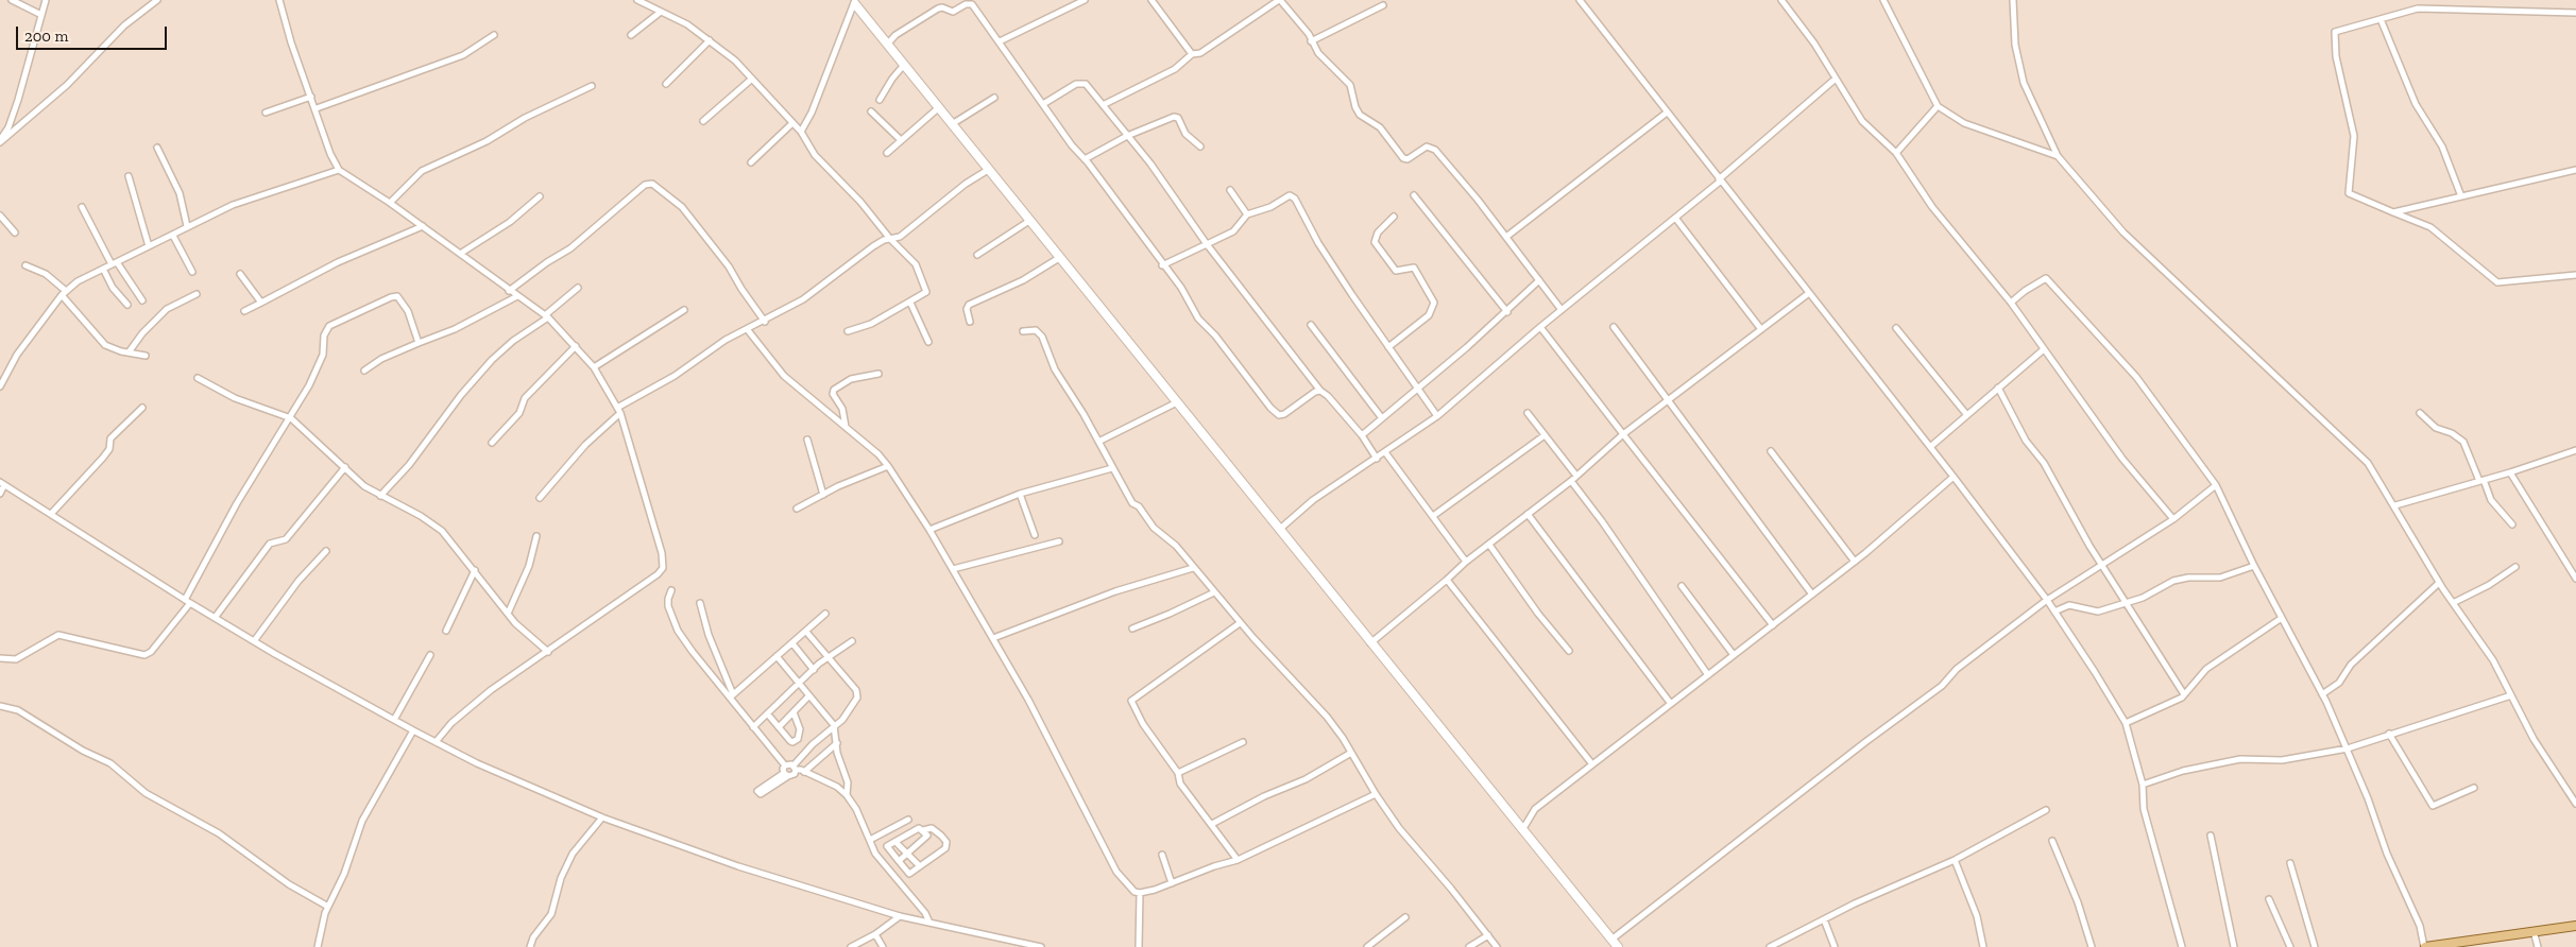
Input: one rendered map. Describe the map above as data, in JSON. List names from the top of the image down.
{
  "scale_bar": "200 m"
}
